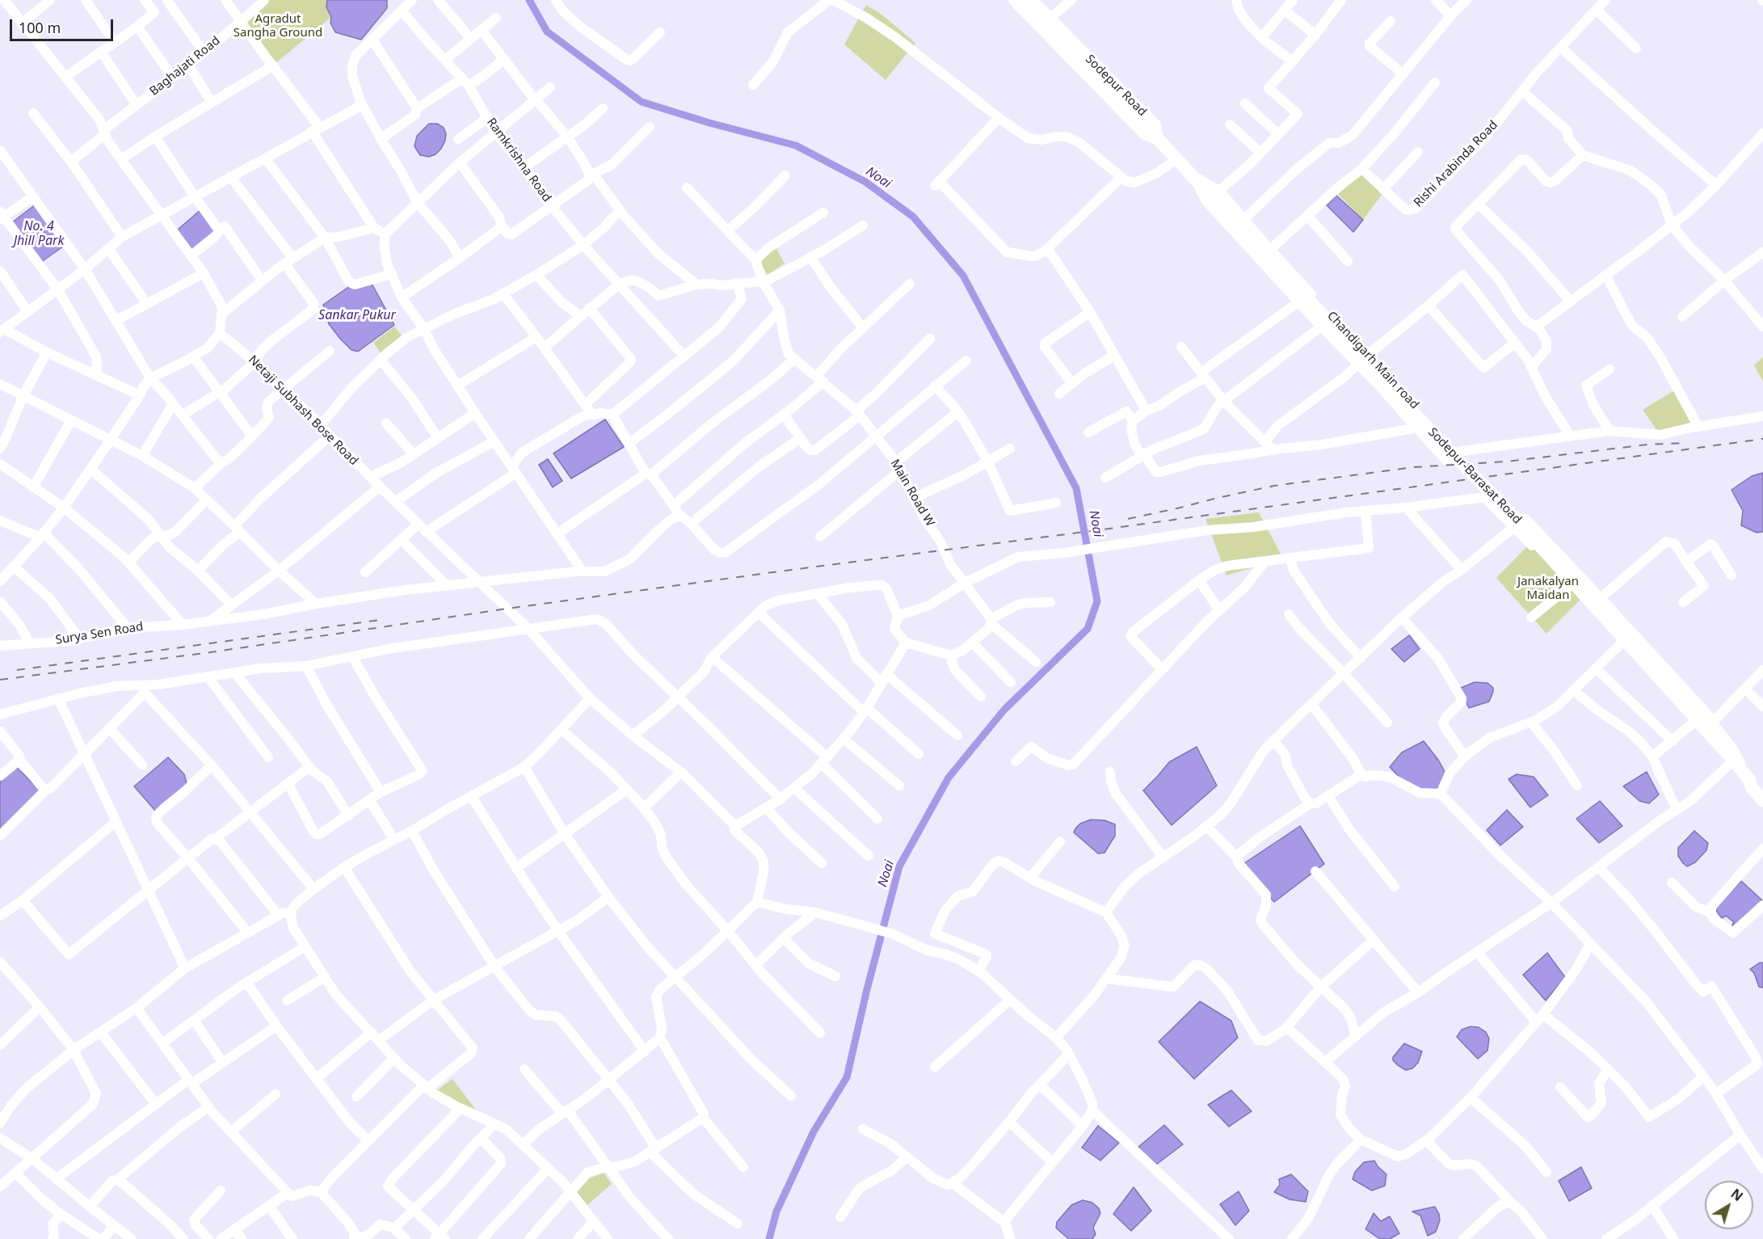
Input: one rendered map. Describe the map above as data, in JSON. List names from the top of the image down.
{
  "streets": {
    "main road": ["Sodepur Road", "Sodepur-Barasat Road"],
    "street": [
      "Baghajati Road",
      "Ramkrishna Road",
      "Rishi Arabinda Road",
      "Chandigarh Main road",
      "Netaji Subhash Bose Road",
      "Main Road W",
      "Surya Sen Road"
    ]
  },
  "crossings": [
    ["Sodepur Road", "Chandigarh Main road"],
    ["Sodepur Road", "Sodepur-Barasat Road"],
    ["Chandigarh Main road", "Sodepur-Barasat Road"],
    ["Netaji Subhash Bose Road", "Surya Sen Road"]
  ],
  "water": ["Noai", "No. 4 Jhill Park", "Sankar Pukur"],
  "parks": ["Agradut Sangha Ground", "Janakalyan Maidan"],
  "scale_bar": "100 m",
  "north": "top right"
}
